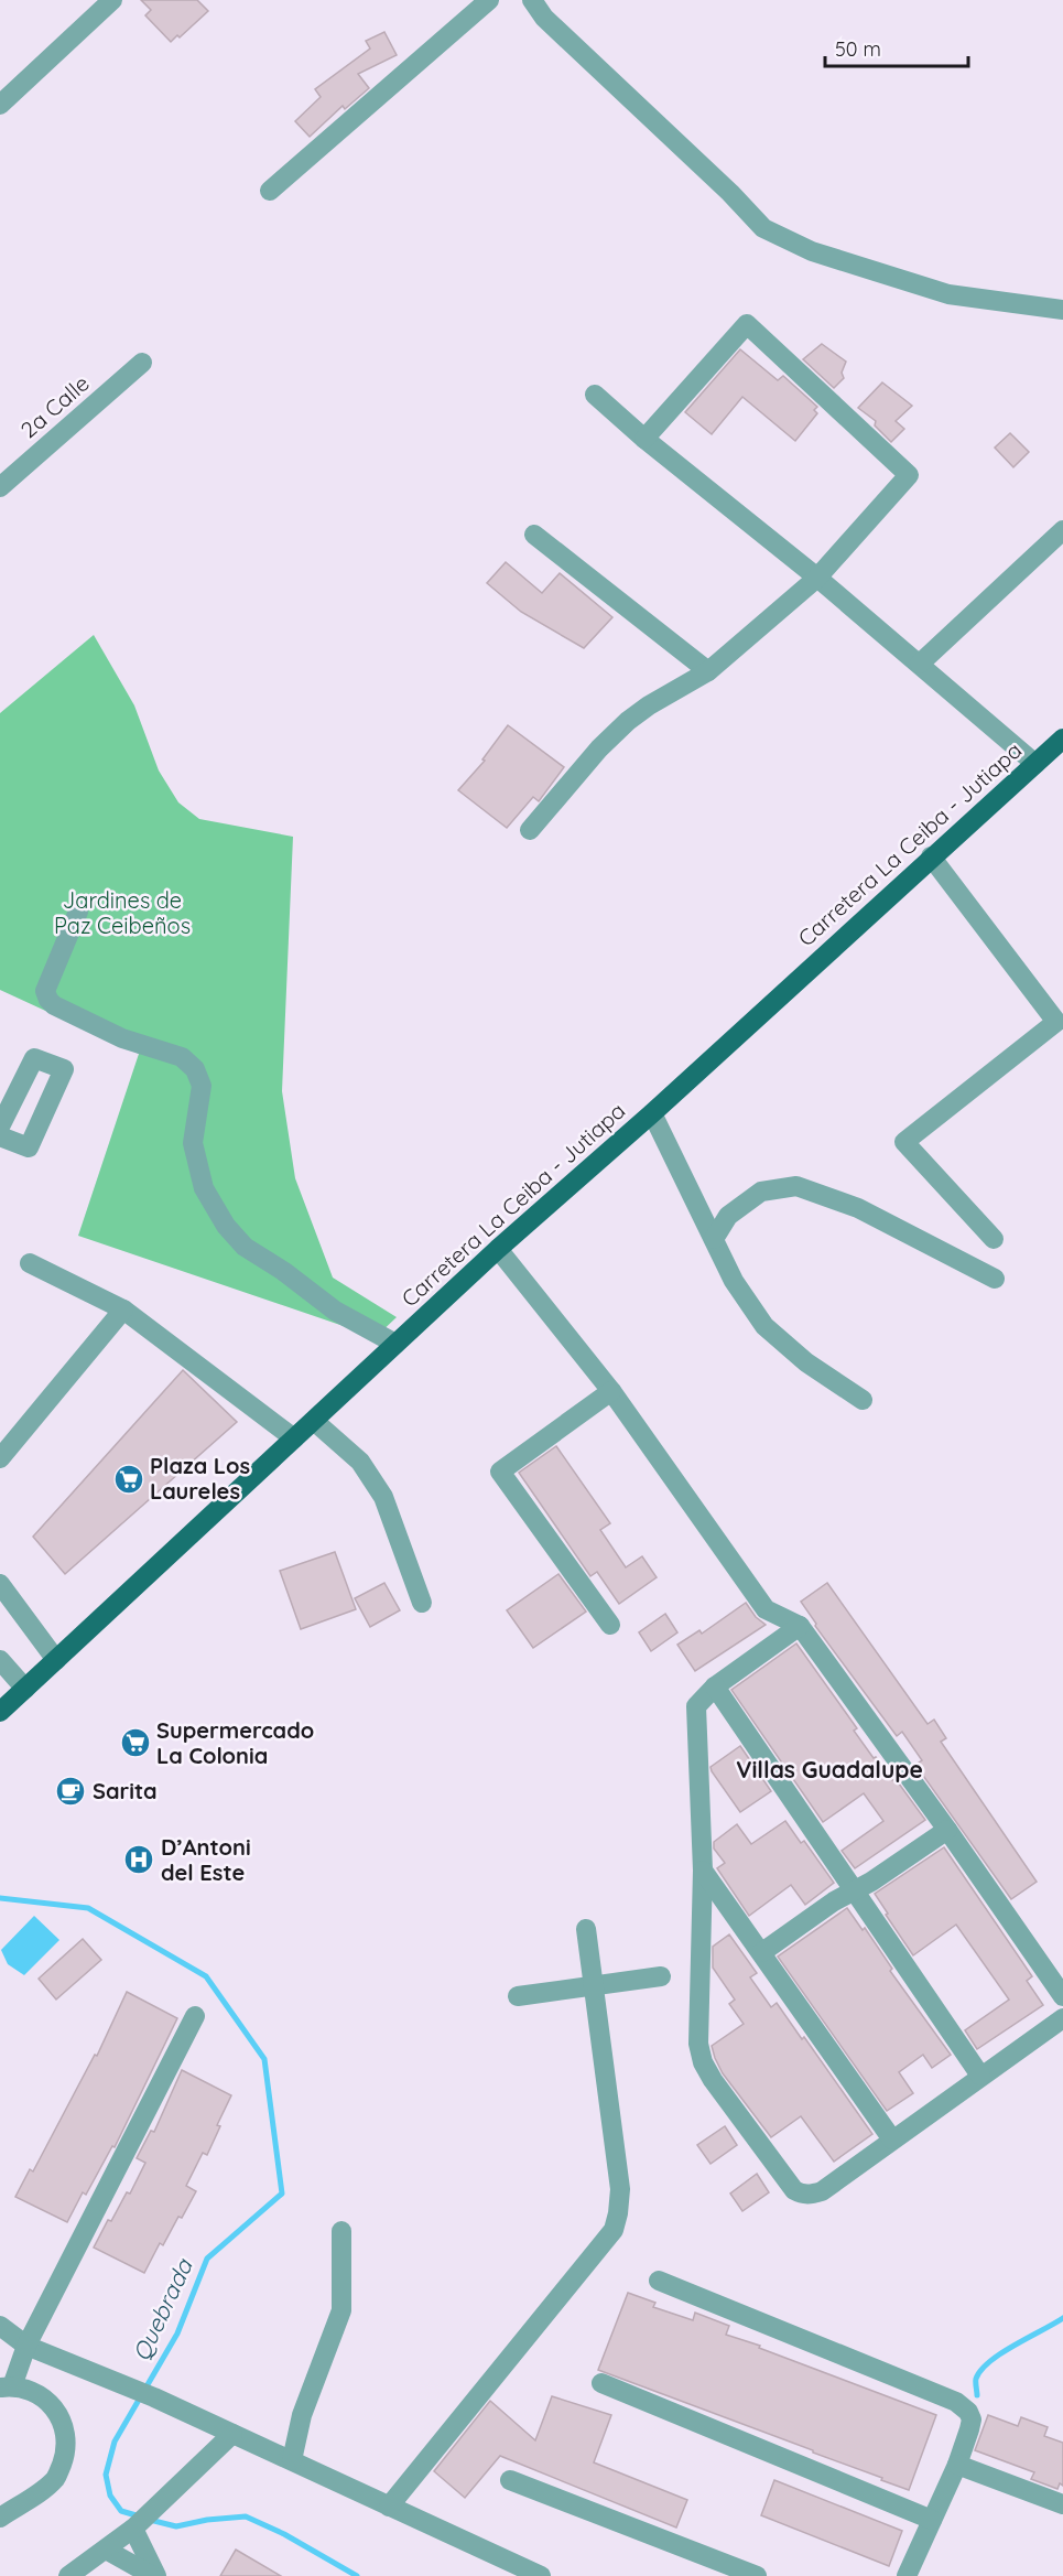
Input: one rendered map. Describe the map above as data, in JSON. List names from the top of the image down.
{
  "streets": {
    "main road": ["Carretera La Ceiba - Jutiapa"],
    "street": ["2a Calle"]
  },
  "districts": ["Villas Guadalupe"],
  "water": ["Quebrada"],
  "parks": ["Jardines de Paz Ceibeños"],
  "places": {
    "supermarket": ["Plaza Los Laureles", "Supermercado La Colonia"],
    "cafe": ["Sarita"],
    "hospital": ["D’Antoni del Este"]
  },
  "scale_bar": "50 m"
}
